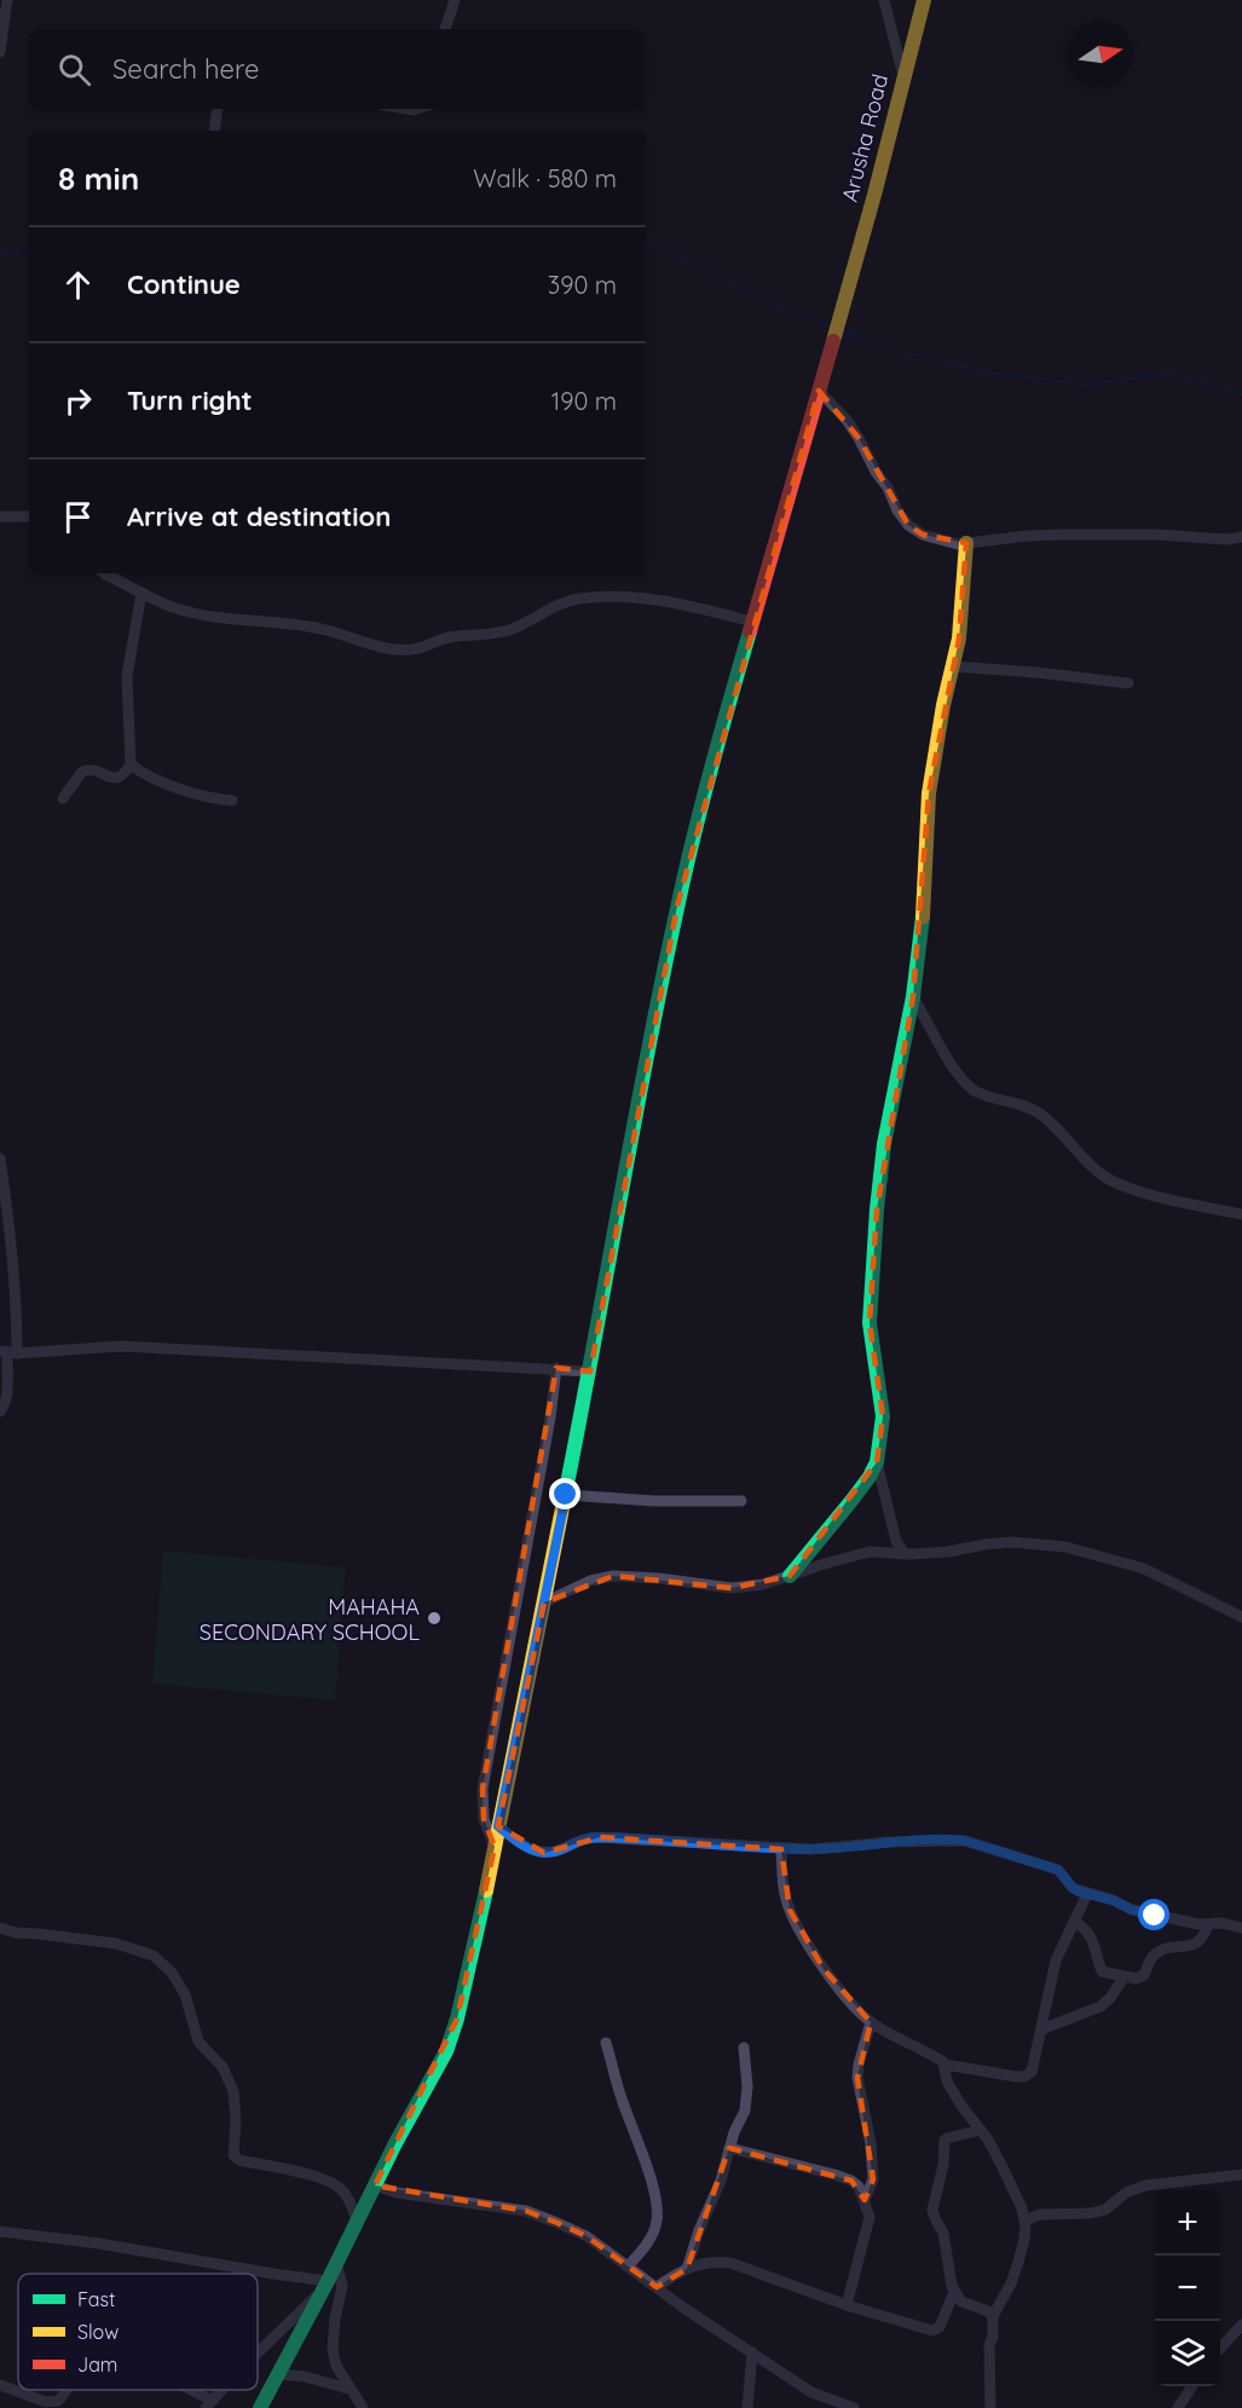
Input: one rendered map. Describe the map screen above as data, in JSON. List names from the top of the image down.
{
  "streets": {
    "main road": ["Arusha Road"]
  },
  "places": ["MAHAHA SECONDARY SCHOOL"],
  "legend": ["Fast", "Slow", "Jam"],
  "north": "right",
  "page": {
    "search": "Search here",
    "heading": ["8 min", "Walk · 580 m"],
    "list": [
      ["Continue", "390 m"],
      ["Turn right", "190 m"],
      "Arrive at destination"
    ],
    "map_buttons": ["+", "−"]
  }
}
